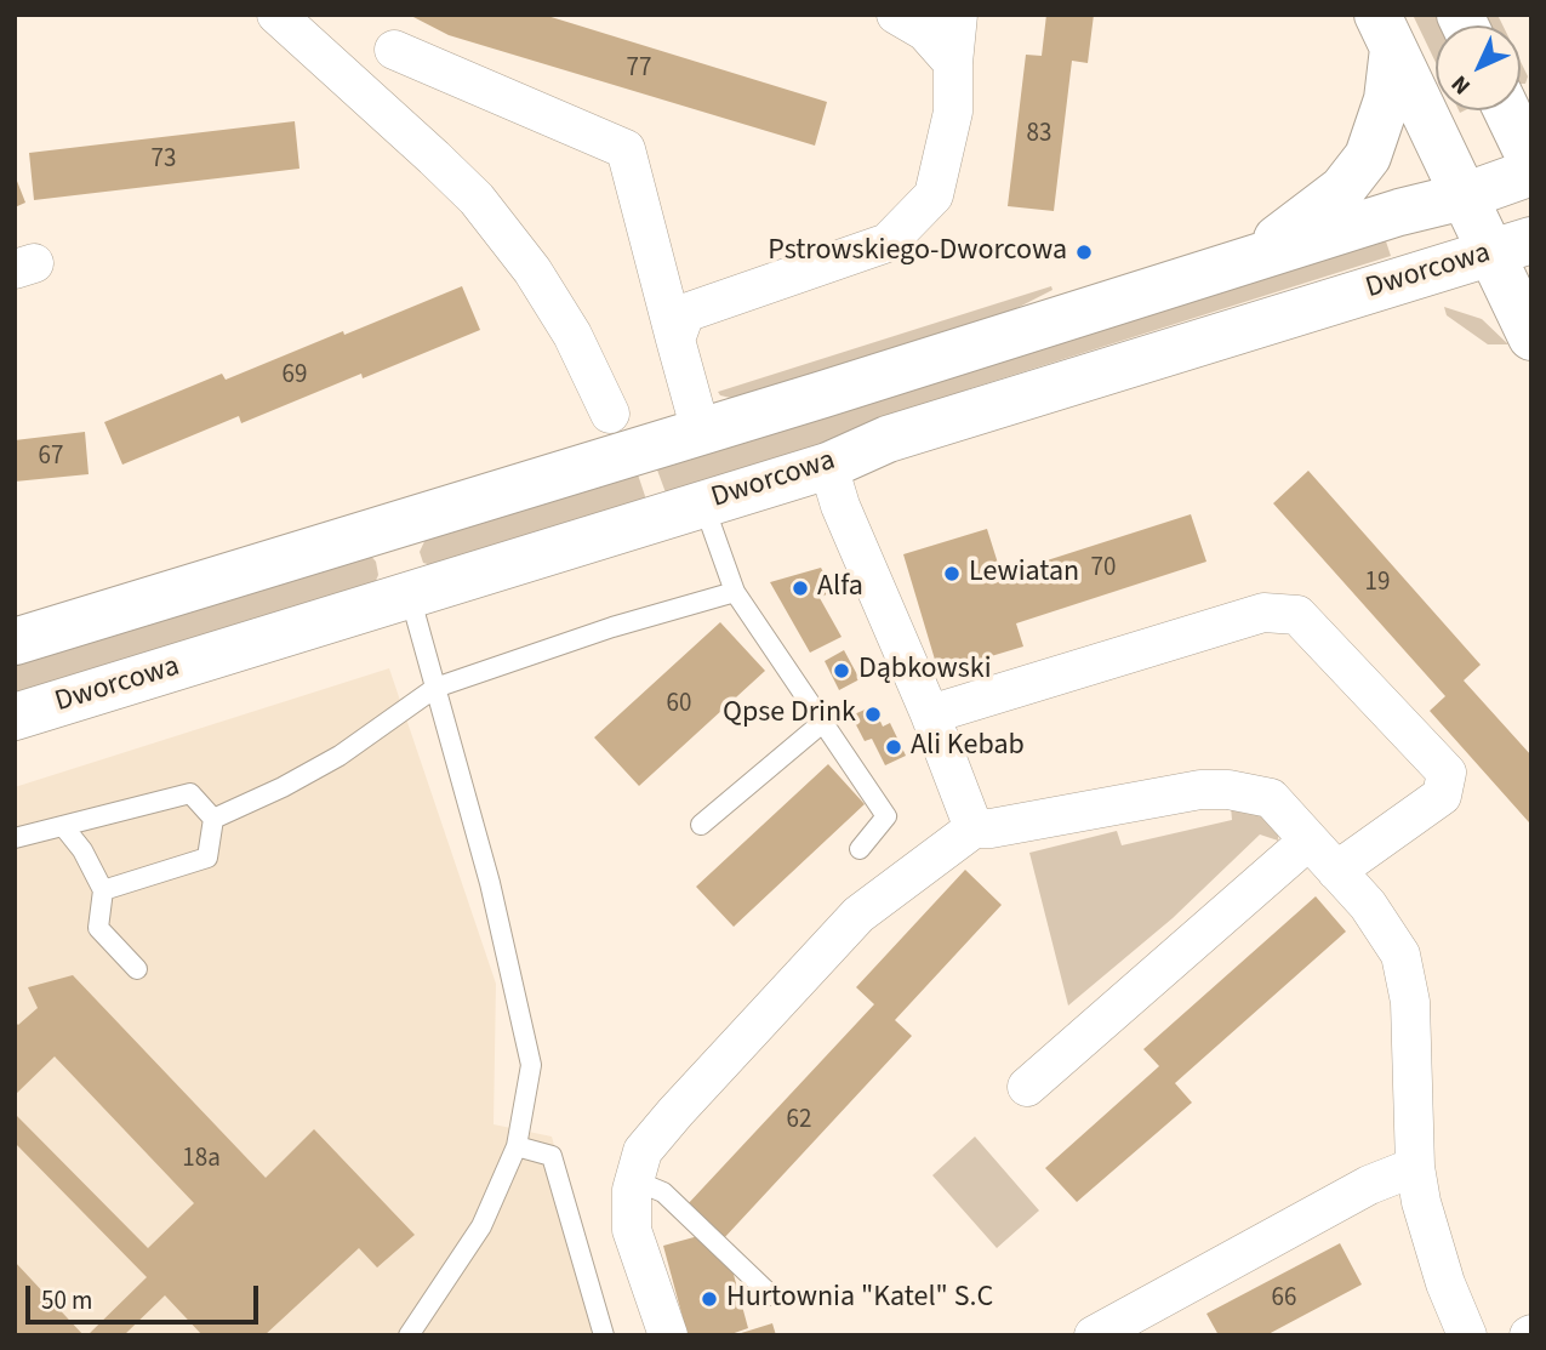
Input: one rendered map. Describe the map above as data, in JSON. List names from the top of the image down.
{
  "streets": {
    "street": ["Dworcowa"]
  },
  "places": [
    "Pstrowskiego-Dworcowa",
    "Lewiatan",
    "Alfa",
    "Dąbkowski",
    "Qpse Drink",
    "Ali Kebab",
    "Hurtownia \"Katel\" S.C"
  ],
  "house_numbers": [
    "77",
    "83",
    "73",
    "69",
    "67",
    "70",
    "19",
    "60",
    "62",
    "18a",
    "66"
  ],
  "scale_bar": "50 m",
  "north": "bottom left"
}
